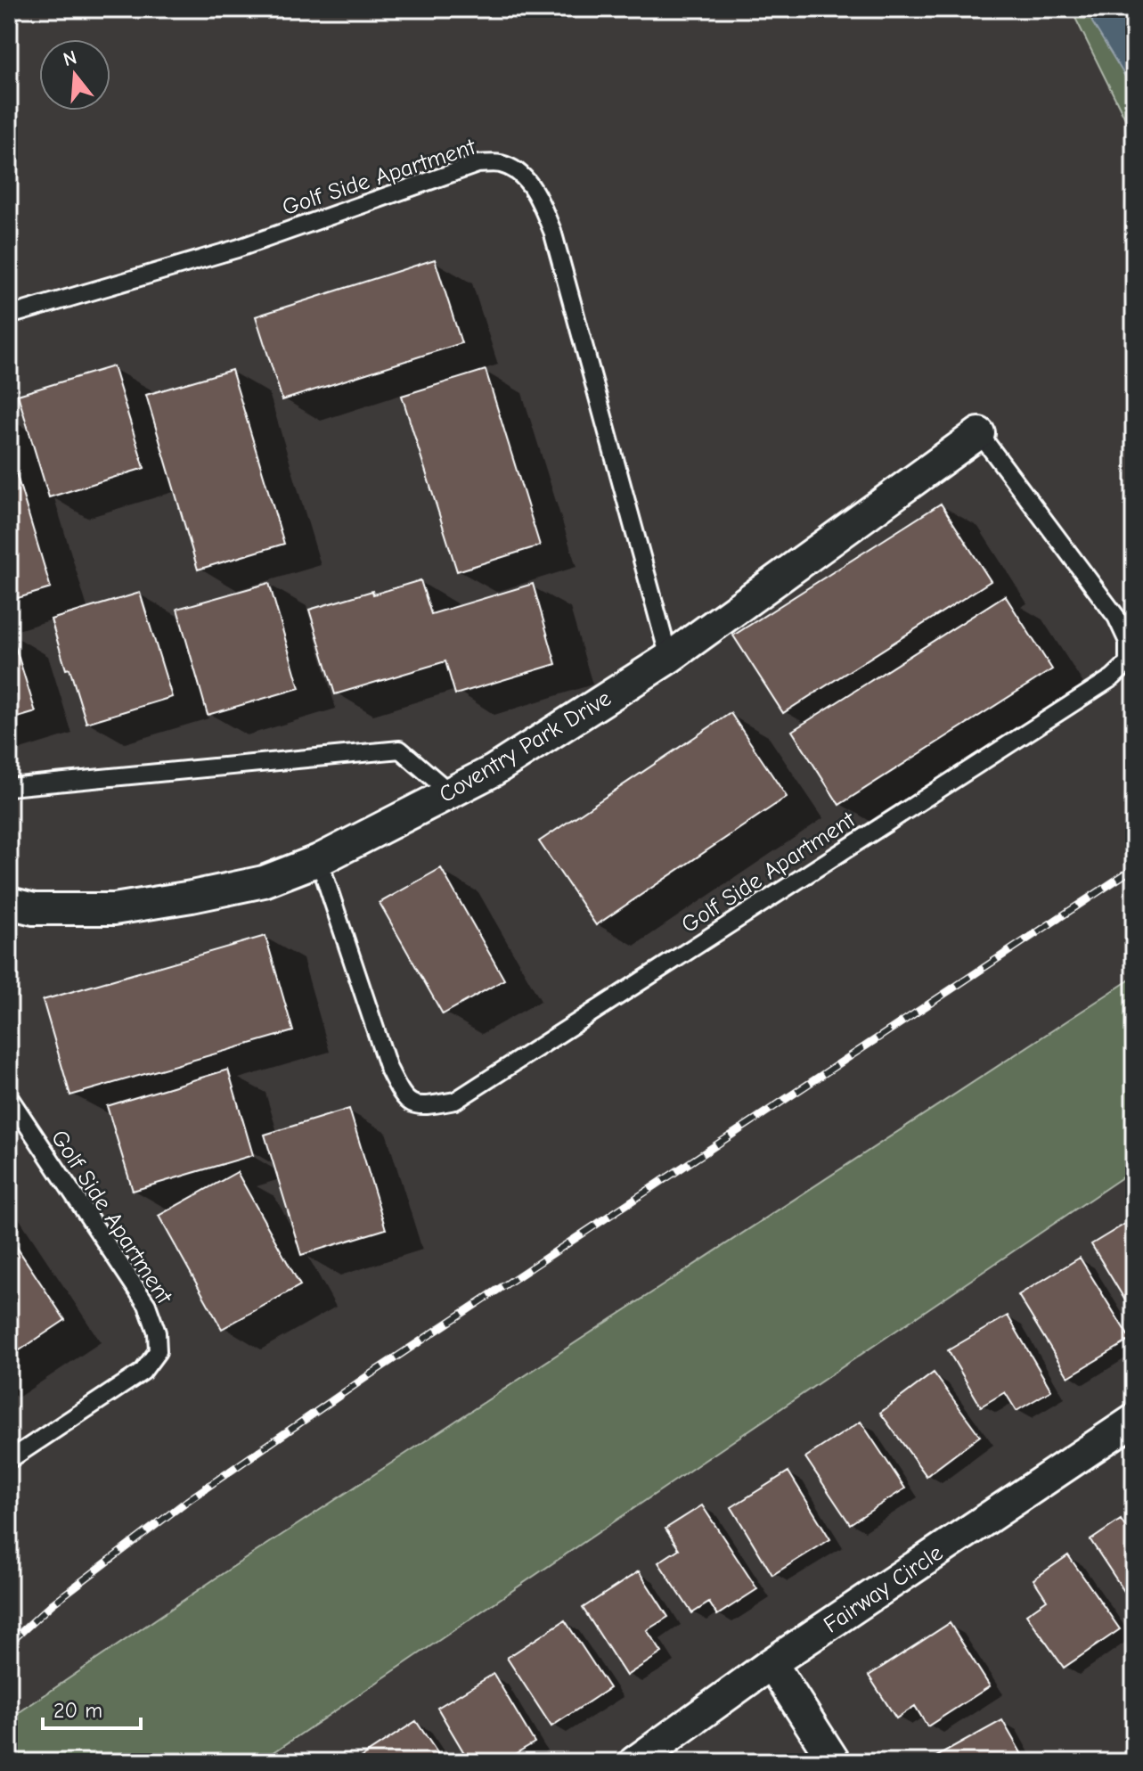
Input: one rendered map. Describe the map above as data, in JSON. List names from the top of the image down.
{
  "streets": {
    "street": ["Coventry Park Drive", "Fairway Circle"],
    "lane": ["Golf Side Apartment"]
  },
  "crossings": [
    ["Golf Side Apartment", "Coventry Park Drive"]
  ],
  "scale_bar": "20 m",
  "north": "top"
}
